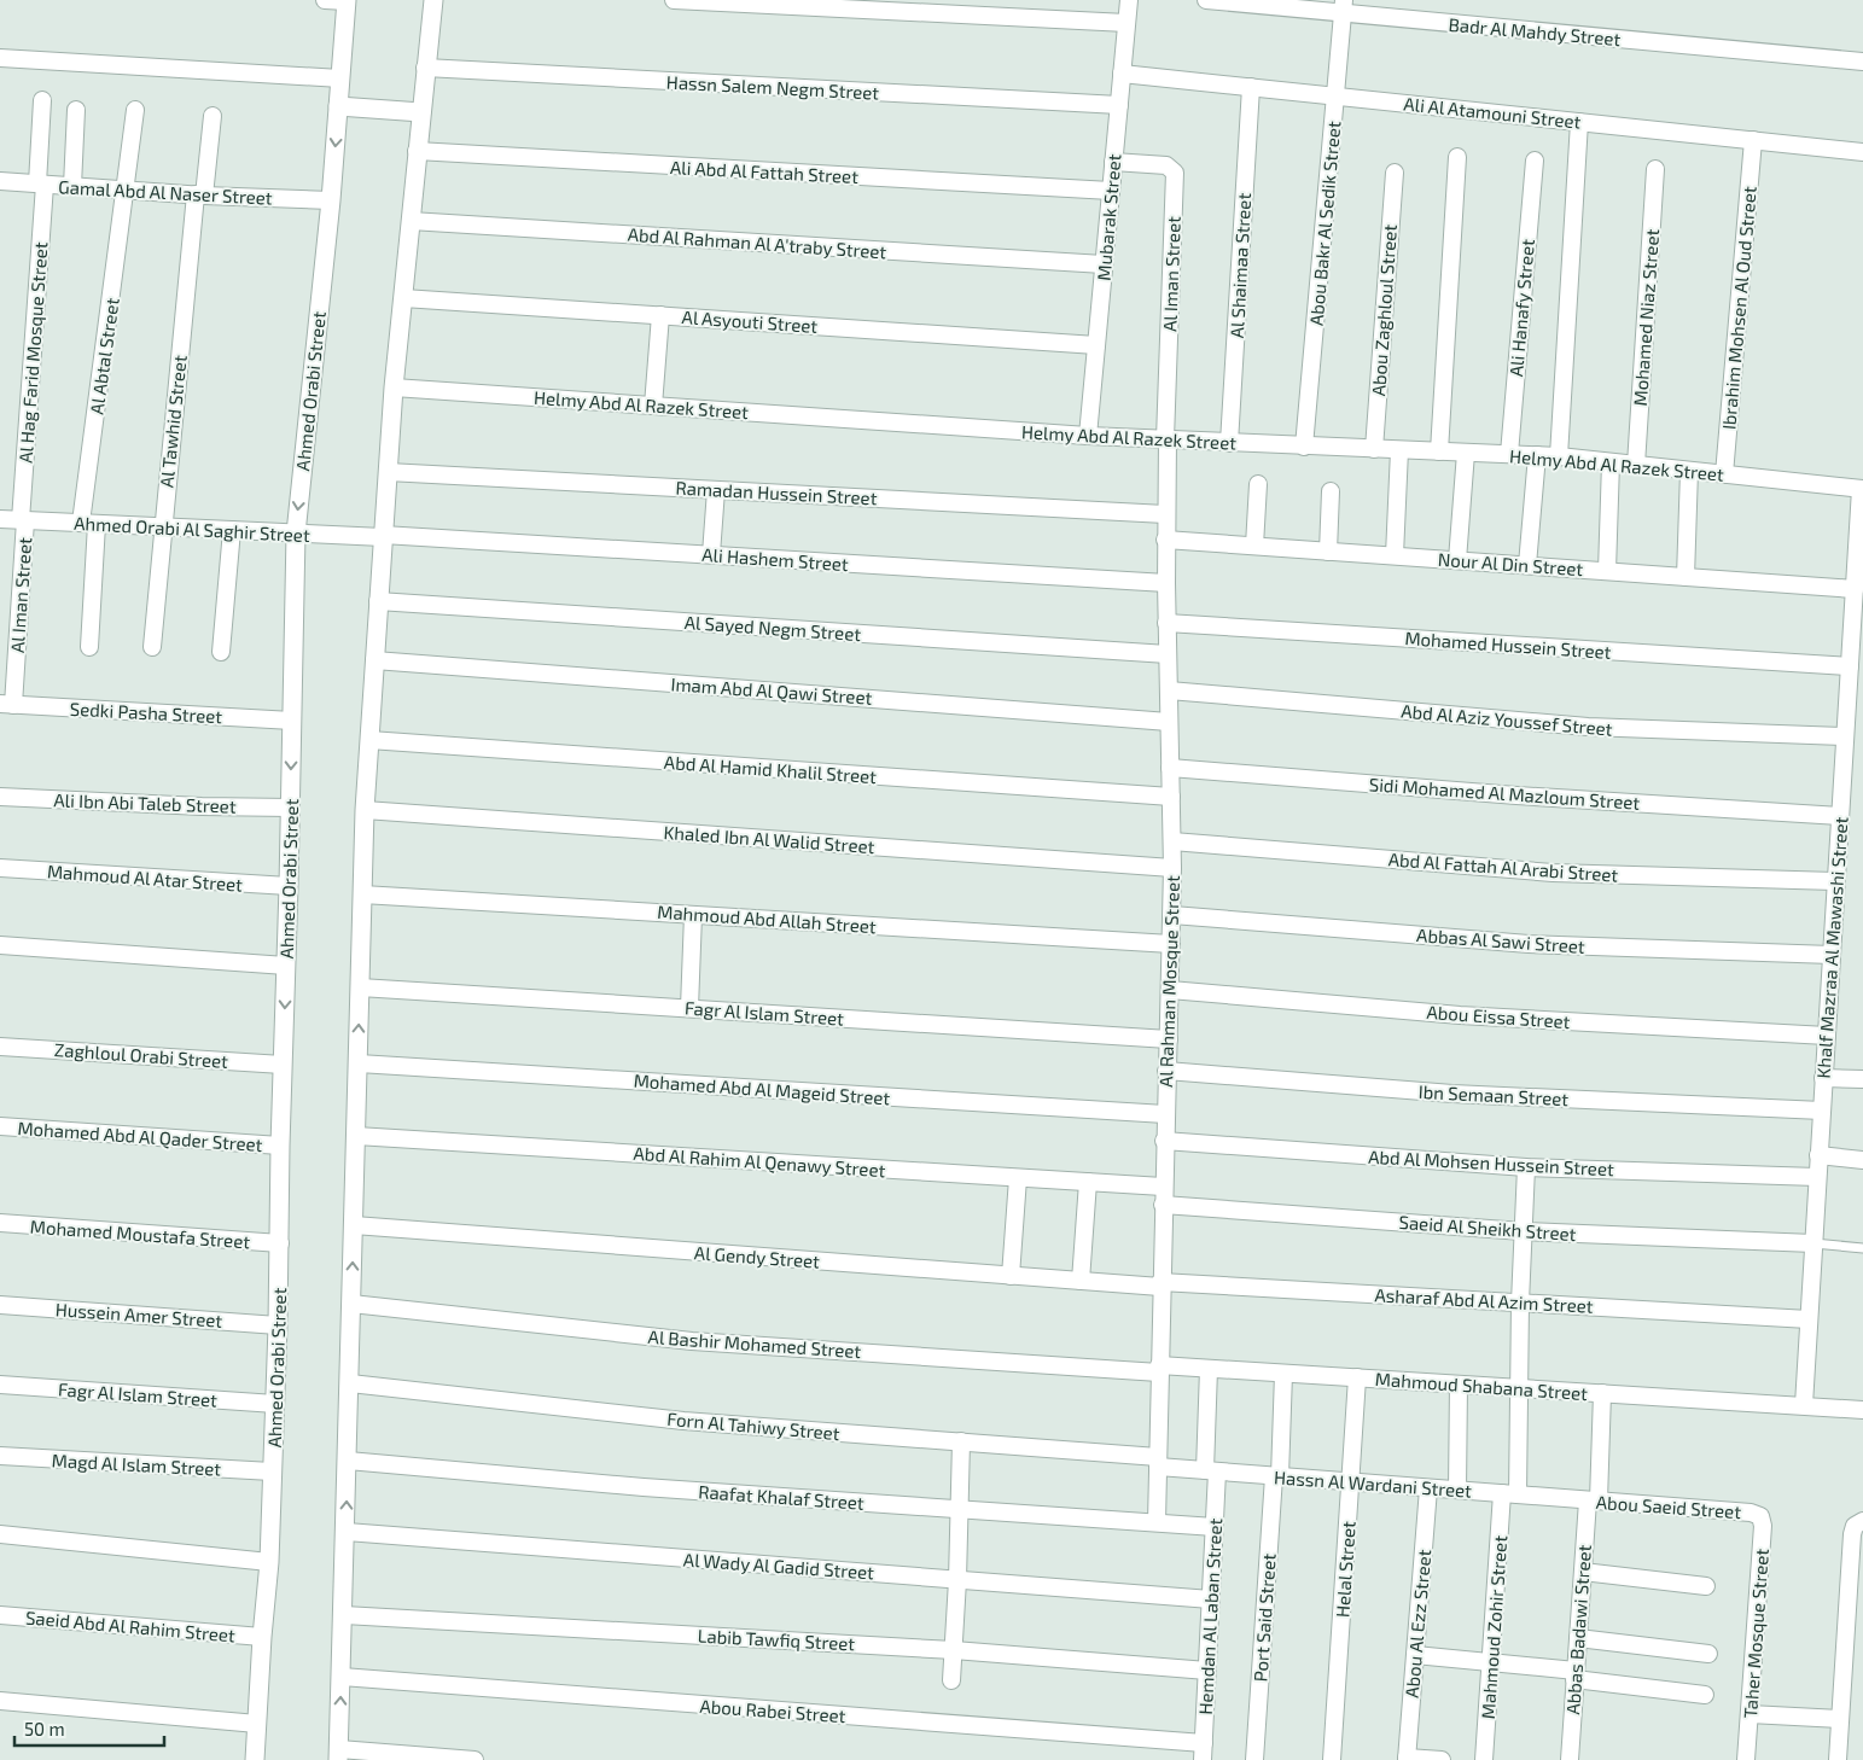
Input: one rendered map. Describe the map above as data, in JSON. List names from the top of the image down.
{
  "streets": {
    "street": [
      "Badr Al Mahdy Street",
      "Hassn Salem Negm Street",
      "Ali Al Atamouni Street",
      "Ali Abd Al Fattah Street",
      "Gamal Abd Al Naser Street",
      "Mubarak Street",
      "Abou Bakr Al Sedik Street",
      "Abd Al Rahman Al A'traby Street",
      "Al Shaimaa Street",
      "Al Iman Street",
      "Ali Hanafy Street",
      "Ibrahim Mohsen Al Oud Street",
      "Abou Zaghloul Street",
      "Mohamed Niaz Street",
      "Al Asyouti Street",
      "Al Hag Farid Mosque Street",
      "Al Abtal Street",
      "Ahmed Orabi Street",
      "Helmy Abd Al Razek Street",
      "Al Tawhid Street",
      "Ramadan Hussein Street",
      "Ahmed Orabi Al Saghir Street",
      "Ali Hashem Street",
      "Nour Al Din Street",
      "Al Sayed Negm Street",
      "Mohamed Hussein Street",
      "Imam Abd Al Qawi Street",
      "Sedki Pasha Street",
      "Abd Al Aziz Youssef Street",
      "Abd Al Hamid Khalil Street",
      "Sidi Mohamed Al Mazloum Street",
      "Ali Ibn Abi Taleb Street",
      "Khaled Ibn Al Walid Street",
      "Abd Al Fattah Al Arabi Street",
      "Mahmoud Al Atar Street",
      "Mahmoud Abd Allah Street",
      "Abbas Al Sawi Street",
      "Khalf Mazraa Al Mawashi Street",
      "Al Rahman Mosque Street",
      "Fagr Al Islam Street",
      "Abou Eissa Street",
      "Zaghloul Orabi Street",
      "Mohamed Abd Al Mageid Street",
      "Ibn Semaan Street",
      "Mohamed Abd Al Qader Street",
      "Abd Al Rahim Al Qenawy Street",
      "Abd Al Mohsen Hussein Street",
      "Saeid Al Sheikh Street",
      "Mohamed Moustafa Street",
      "Al Gendy Street",
      "Asharaf Abd Al Azim Street",
      "Hussein Amer Street",
      "Al Bashir Mohamed Street",
      "Mahmoud Shabana Street",
      "Forn Al Tahiwy Street",
      "Magd Al Islam Street",
      "Hassn Al Wardani Street",
      "Raafat Khalaf Street",
      "Abou Saeid Street",
      "Al Wady Al Gadid Street",
      "Helal Street",
      "Hemdan Al Laban Street",
      "Port Said Street",
      "Abou Al Ezz Street",
      "Saeid Abd Al Rahim Street",
      "Mahmoud Zohir Street",
      "Abbas Badawi Street",
      "Taher Mosque Street",
      "Labib Tawfiq Street",
      "Abou Rabei Street"
    ]
  },
  "crossings": [
    ["Badr Al Mahdy Street", "Abou Bakr Al Sedik Street"],
    ["Hassn Salem Negm Street", "Mubarak Street"],
    ["Ali Al Atamouni Street", "Mubarak Street"],
    ["Ali Al Atamouni Street", "Abou Bakr Al Sedik Street"],
    ["Ali Al Atamouni Street", "Al Shaimaa Street"],
    ["Ali Al Atamouni Street", "Ibrahim Mohsen Al Oud Street"],
    ["Ali Abd Al Fattah Street", "Mubarak Street"],
    ["Gamal Abd Al Naser Street", "Al Hag Farid Mosque Street"],
    ["Gamal Abd Al Naser Street", "Al Abtal Street"],
    ["Gamal Abd Al Naser Street", "Ahmed Orabi Street"],
    ["Gamal Abd Al Naser Street", "Al Tawhid Street"],
    ["Mubarak Street", "Abd Al Rahman Al A'traby Street"],
    ["Mubarak Street", "Al Iman Street"],
    ["Mubarak Street", "Al Asyouti Street"],
    ["Mubarak Street", "Helmy Abd Al Razek Street"],
    ["Abou Bakr Al Sedik Street", "Helmy Abd Al Razek Street"],
    ["Al Shaimaa Street", "Helmy Abd Al Razek Street"],
    ["Al Iman Street", "Al Hag Farid Mosque Street"],
    ["Al Iman Street", "Helmy Abd Al Razek Street"],
    ["Al Iman Street", "Ahmed Orabi Al Saghir Street"],
    ["Al Iman Street", "Sedki Pasha Street"],
    ["Al Iman Street", "Al Rahman Mosque Street"],
    ["Ali Hanafy Street", "Helmy Abd Al Razek Street"],
    ["Ibrahim Mohsen Al Oud Street", "Helmy Abd Al Razek Street"],
    ["Abou Zaghloul Street", "Helmy Abd Al Razek Street"],
    ["Mohamed Niaz Street", "Helmy Abd Al Razek Street"],
    ["Al Hag Farid Mosque Street", "Ahmed Orabi Al Saghir Street"],
    ["Al Abtal Street", "Ahmed Orabi Al Saghir Street"],
    ["Ahmed Orabi Street", "Ahmed Orabi Al Saghir Street"],
    ["Ahmed Orabi Street", "Sedki Pasha Street"],
    ["Ahmed Orabi Street", "Ali Ibn Abi Taleb Street"],
    ["Ahmed Orabi Street", "Mahmoud Al Atar Street"],
    ["Ahmed Orabi Street", "Fagr Al Islam Street"],
    ["Ahmed Orabi Street", "Zaghloul Orabi Street"],
    ["Ahmed Orabi Street", "Mohamed Abd Al Qader Street"],
    ["Ahmed Orabi Street", "Mohamed Moustafa Street"],
    ["Ahmed Orabi Street", "Hussein Amer Street"],
    ["Ahmed Orabi Street", "Magd Al Islam Street"],
    ["Ahmed Orabi Street", "Saeid Abd Al Rahim Street"],
    ["Helmy Abd Al Razek Street", "Khalf Mazraa Al Mawashi Street"],
    ["Helmy Abd Al Razek Street", "Al Rahman Mosque Street"],
    ["Al Tawhid Street", "Ahmed Orabi Al Saghir Street"],
    ["Ramadan Hussein Street", "Al Rahman Mosque Street"],
    ["Ahmed Orabi Al Saghir Street", "Ali Hashem Street"],
    ["Ali Hashem Street", "Al Rahman Mosque Street"],
    ["Nour Al Din Street", "Khalf Mazraa Al Mawashi Street"],
    ["Nour Al Din Street", "Al Rahman Mosque Street"],
    ["Al Sayed Negm Street", "Al Rahman Mosque Street"],
    ["Mohamed Hussein Street", "Khalf Mazraa Al Mawashi Street"],
    ["Mohamed Hussein Street", "Al Rahman Mosque Street"],
    ["Imam Abd Al Qawi Street", "Al Rahman Mosque Street"],
    ["Abd Al Aziz Youssef Street", "Khalf Mazraa Al Mawashi Street"],
    ["Abd Al Aziz Youssef Street", "Al Rahman Mosque Street"],
    ["Abd Al Hamid Khalil Street", "Al Rahman Mosque Street"],
    ["Sidi Mohamed Al Mazloum Street", "Khalf Mazraa Al Mawashi Street"],
    ["Sidi Mohamed Al Mazloum Street", "Al Rahman Mosque Street"],
    ["Khaled Ibn Al Walid Street", "Al Rahman Mosque Street"],
    ["Abd Al Fattah Al Arabi Street", "Khalf Mazraa Al Mawashi Street"],
    ["Abd Al Fattah Al Arabi Street", "Al Rahman Mosque Street"],
    ["Mahmoud Abd Allah Street", "Al Rahman Mosque Street"],
    ["Abbas Al Sawi Street", "Khalf Mazraa Al Mawashi Street"],
    ["Abbas Al Sawi Street", "Al Rahman Mosque Street"],
    ["Khalf Mazraa Al Mawashi Street", "Abou Eissa Street"],
    ["Khalf Mazraa Al Mawashi Street", "Ibn Semaan Street"],
    ["Khalf Mazraa Al Mawashi Street", "Abd Al Mohsen Hussein Street"],
    ["Khalf Mazraa Al Mawashi Street", "Saeid Al Sheikh Street"],
    ["Khalf Mazraa Al Mawashi Street", "Asharaf Abd Al Azim Street"],
    ["Khalf Mazraa Al Mawashi Street", "Mahmoud Shabana Street"],
    ["Al Rahman Mosque Street", "Fagr Al Islam Street"],
    ["Al Rahman Mosque Street", "Abou Eissa Street"],
    ["Al Rahman Mosque Street", "Mohamed Abd Al Mageid Street"],
    ["Al Rahman Mosque Street", "Ibn Semaan Street"],
    ["Al Rahman Mosque Street", "Abd Al Rahim Al Qenawy Street"],
    ["Al Rahman Mosque Street", "Abd Al Mohsen Hussein Street"],
    ["Al Rahman Mosque Street", "Saeid Al Sheikh Street"],
    ["Al Rahman Mosque Street", "Al Gendy Street"],
    ["Al Rahman Mosque Street", "Asharaf Abd Al Azim Street"],
    ["Al Rahman Mosque Street", "Al Bashir Mohamed Street"],
    ["Al Rahman Mosque Street", "Mahmoud Shabana Street"],
    ["Al Rahman Mosque Street", "Forn Al Tahiwy Street"],
    ["Al Rahman Mosque Street", "Hassn Al Wardani Street"],
    ["Al Rahman Mosque Street", "Raafat Khalaf Street"],
    ["Abd Al Mohsen Hussein Street", "Mahmoud Zohir Street"],
    ["Saeid Al Sheikh Street", "Mahmoud Zohir Street"],
    ["Al Gendy Street", "Asharaf Abd Al Azim Street"],
    ["Asharaf Abd Al Azim Street", "Mahmoud Zohir Street"],
    ["Al Bashir Mohamed Street", "Mahmoud Shabana Street"],
    ["Mahmoud Shabana Street", "Helal Street"],
    ["Mahmoud Shabana Street", "Hemdan Al Laban Street"],
    ["Mahmoud Shabana Street", "Port Said Street"],
    ["Mahmoud Shabana Street", "Mahmoud Zohir Street"],
    ["Mahmoud Shabana Street", "Abbas Badawi Street"],
    ["Forn Al Tahiwy Street", "Hassn Al Wardani Street"],
    ["Hassn Al Wardani Street", "Abou Saeid Street"],
    ["Hassn Al Wardani Street", "Helal Street"],
    ["Hassn Al Wardani Street", "Hemdan Al Laban Street"],
    ["Hassn Al Wardani Street", "Port Said Street"],
    ["Hassn Al Wardani Street", "Abou Al Ezz Street"],
    ["Hassn Al Wardani Street", "Mahmoud Zohir Street"],
    ["Hassn Al Wardani Street", "Abbas Badawi Street"],
    ["Raafat Khalaf Street", "Hemdan Al Laban Street"],
    ["Abou Saeid Street", "Abbas Badawi Street"],
    ["Abou Saeid Street", "Taher Mosque Street"],
    ["Al Wady Al Gadid Street", "Hemdan Al Laban Street"],
    ["Hemdan Al Laban Street", "Labib Tawfiq Street"],
    ["Hemdan Al Laban Street", "Abou Rabei Street"]
  ],
  "scale_bar": "50 m"
}
